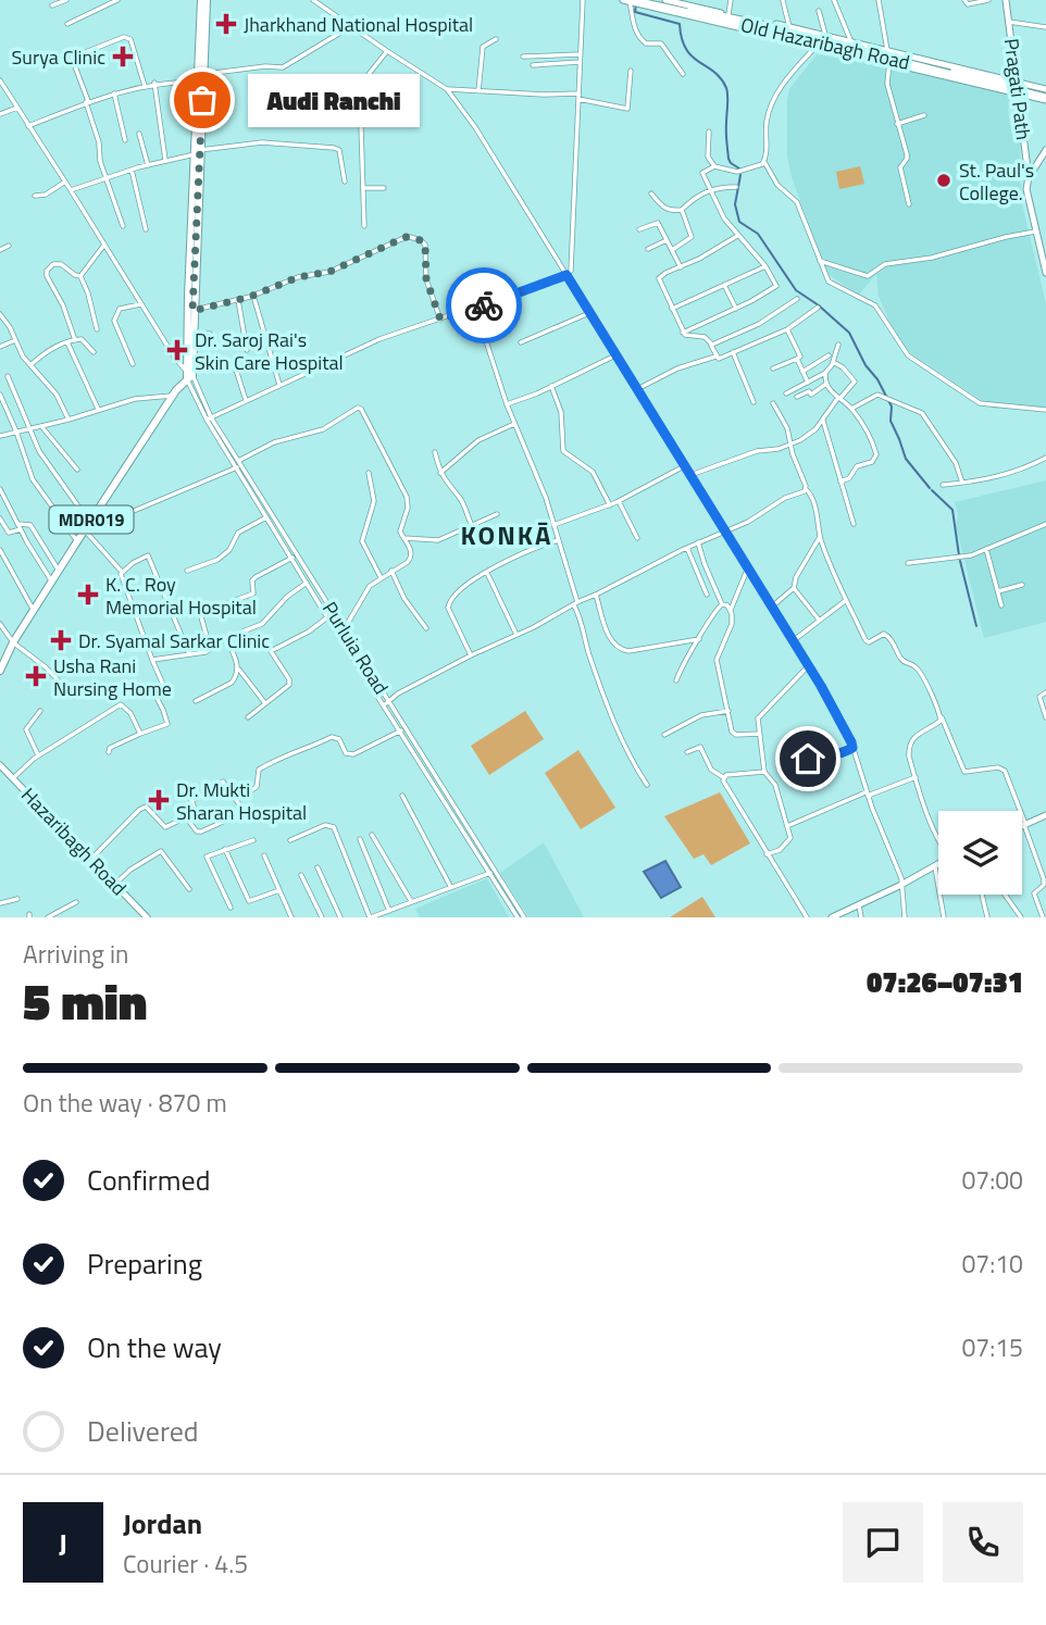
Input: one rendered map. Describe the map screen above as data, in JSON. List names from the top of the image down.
{
  "streets": {
    "main road": ["MDR019"],
    "street": [
      "Old Hazaribagh Road",
      "Pragati Path",
      "Purluia Road",
      "Hazaribagh Road"
    ]
  },
  "crossings": [
    ["Old Hazaribagh Road", "Pragati Path"],
    ["MDR019", "Purluia Road"]
  ],
  "districts": ["KONKĀ"],
  "places": {
    "health": [
      "Jharkhand National Hospital",
      "Surya Clinic",
      "Dr. Saroj Rai's Skin Care Hospital",
      "K. C. Roy Memorial Hospital",
      "Dr. Syamal Sarkar Clinic",
      "Usha Rani Nursing Home",
      "Dr. Mukti Sharan Hospital"
    ],
    "other": ["Audi Ranchi", "St. Paul's College."]
  },
  "page": {
    "bubble": "Audi Ranchi",
    "heading": ["5 min", "Arriving in", "07:26–07:31"],
    "panel": ["Jordan", "Courier · 4.5"],
    "bar": "On the way · 870 m",
    "list": [
      ["Confirmed", "07:00"],
      ["Preparing", "07:10"],
      ["On the way", "07:15"],
      "Delivered"
    ],
    "round": "J"
  }
}
